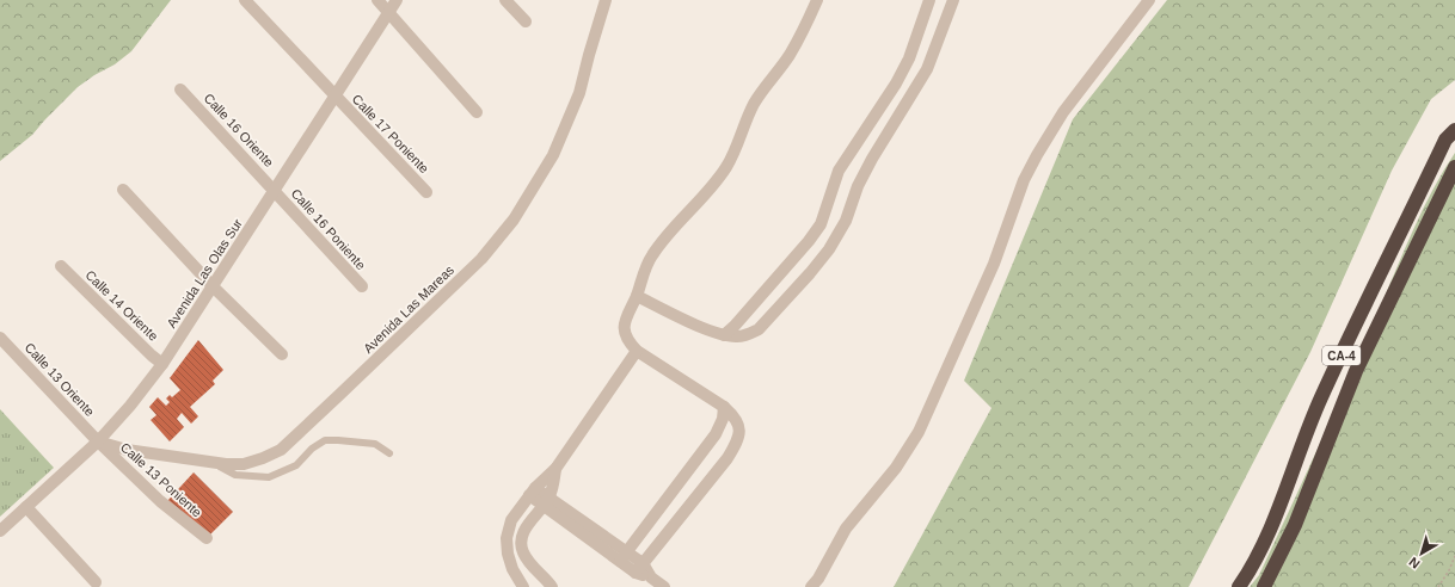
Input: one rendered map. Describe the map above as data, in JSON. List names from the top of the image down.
{
  "streets": {
    "highway": ["CA-4"],
    "street": [
      "Calle 16 Oriente",
      "Calle 17 Poniente",
      "Calle 16 Poniente",
      "Avenida Las Olas Sur",
      "Calle 14 Oriente",
      "Avenida Las Mareas",
      "Calle 13 Oriente",
      "Calle 13 Poniente"
    ]
  },
  "crossings": [
    ["Calle 16 Oriente", "Calle 16 Poniente"],
    ["Calle 16 Oriente", "Avenida Las Olas Sur"],
    ["Calle 17 Poniente", "Avenida Las Olas Sur"],
    ["Calle 16 Poniente", "Avenida Las Olas Sur"],
    ["Avenida Las Olas Sur", "Calle 14 Oriente"],
    ["Avenida Las Olas Sur", "Avenida Las Mareas"],
    ["Avenida Las Olas Sur", "Calle 13 Oriente"],
    ["Avenida Las Olas Sur", "Calle 13 Poniente"],
    ["Avenida Las Mareas", "Calle 13 Oriente"],
    ["Avenida Las Mareas", "Calle 13 Poniente"],
    ["Calle 13 Oriente", "Calle 13 Poniente"]
  ],
  "north": "bottom left"
}
